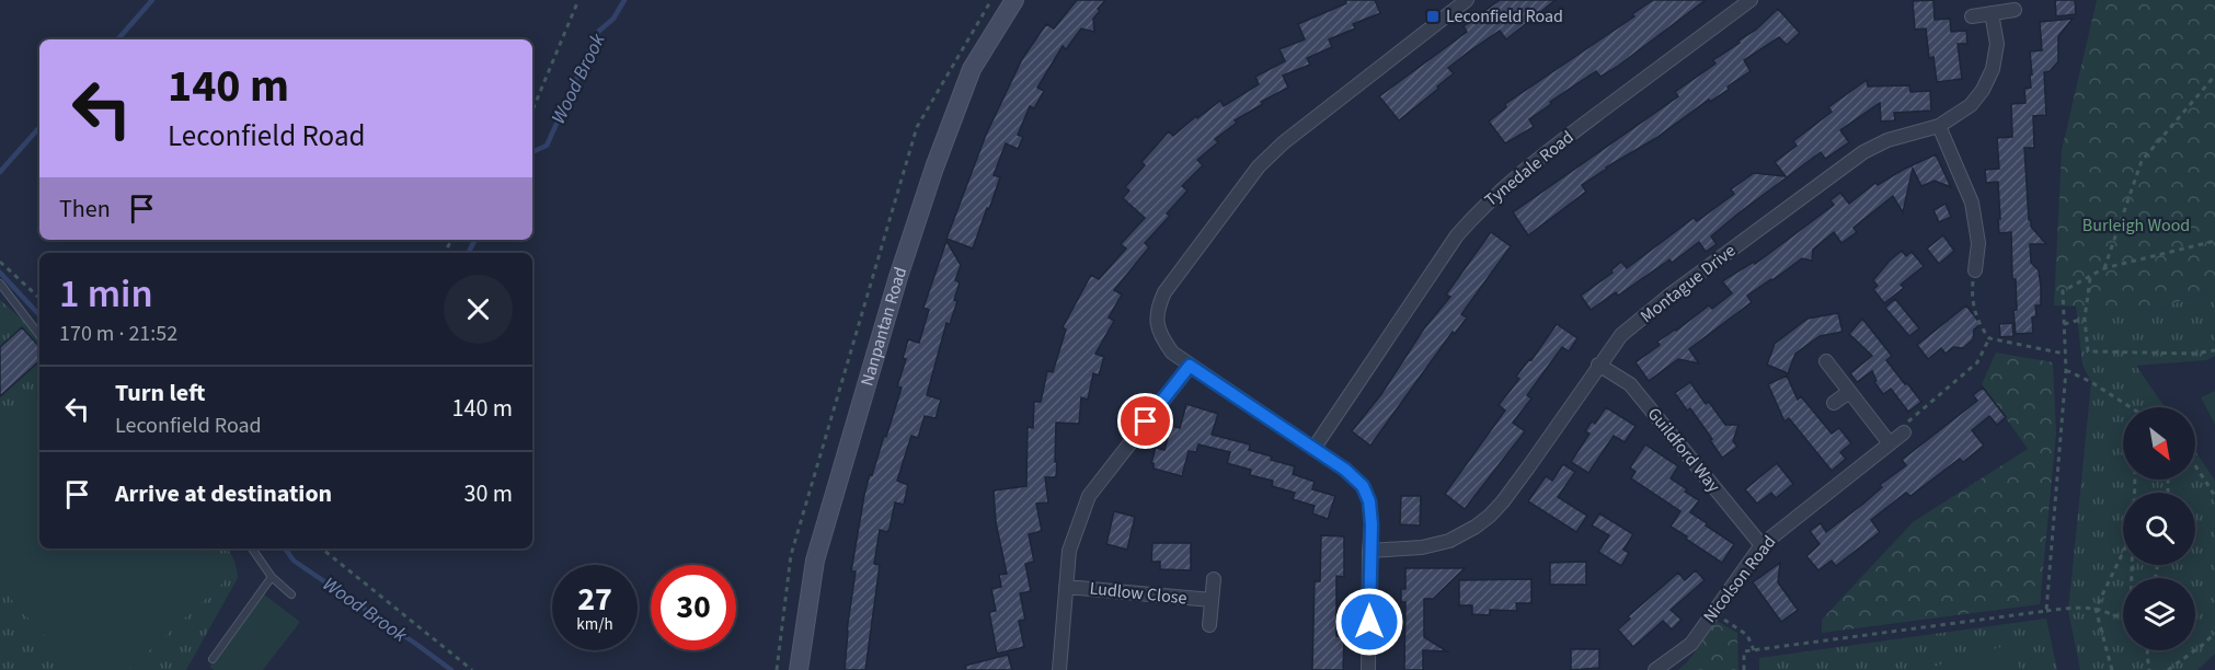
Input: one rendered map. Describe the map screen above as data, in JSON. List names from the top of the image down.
{
  "streets": {
    "street": [
      "Tynedale Road",
      "Montague Drive",
      "Nanpantan Road",
      "Guildford Way",
      "Nicolson Road",
      "Ludlow Close"
    ]
  },
  "crossings": [
    ["Montague Drive", "Guildford Way"],
    ["Guildford Way", "Nicolson Road"]
  ],
  "water": ["Wood Brook"],
  "parks": ["Burleigh Wood"],
  "places": {
    "transit": ["Leconfield Road"]
  },
  "north": "bottom right",
  "page": {
    "turn": ["140 m", "Leconfield Road"],
    "then": "Then",
    "heading": ["1 min", "170 m · 21:52"],
    "list": [
      {
        "name": "Turn left",
        "note": "Leconfield Road",
        "value": "140 m"
      },
      {
        "name": "Arrive at destination",
        "value": "30 m"
      }
    ],
    "speed": "27 km/h",
    "limit": "30"
  }
}
